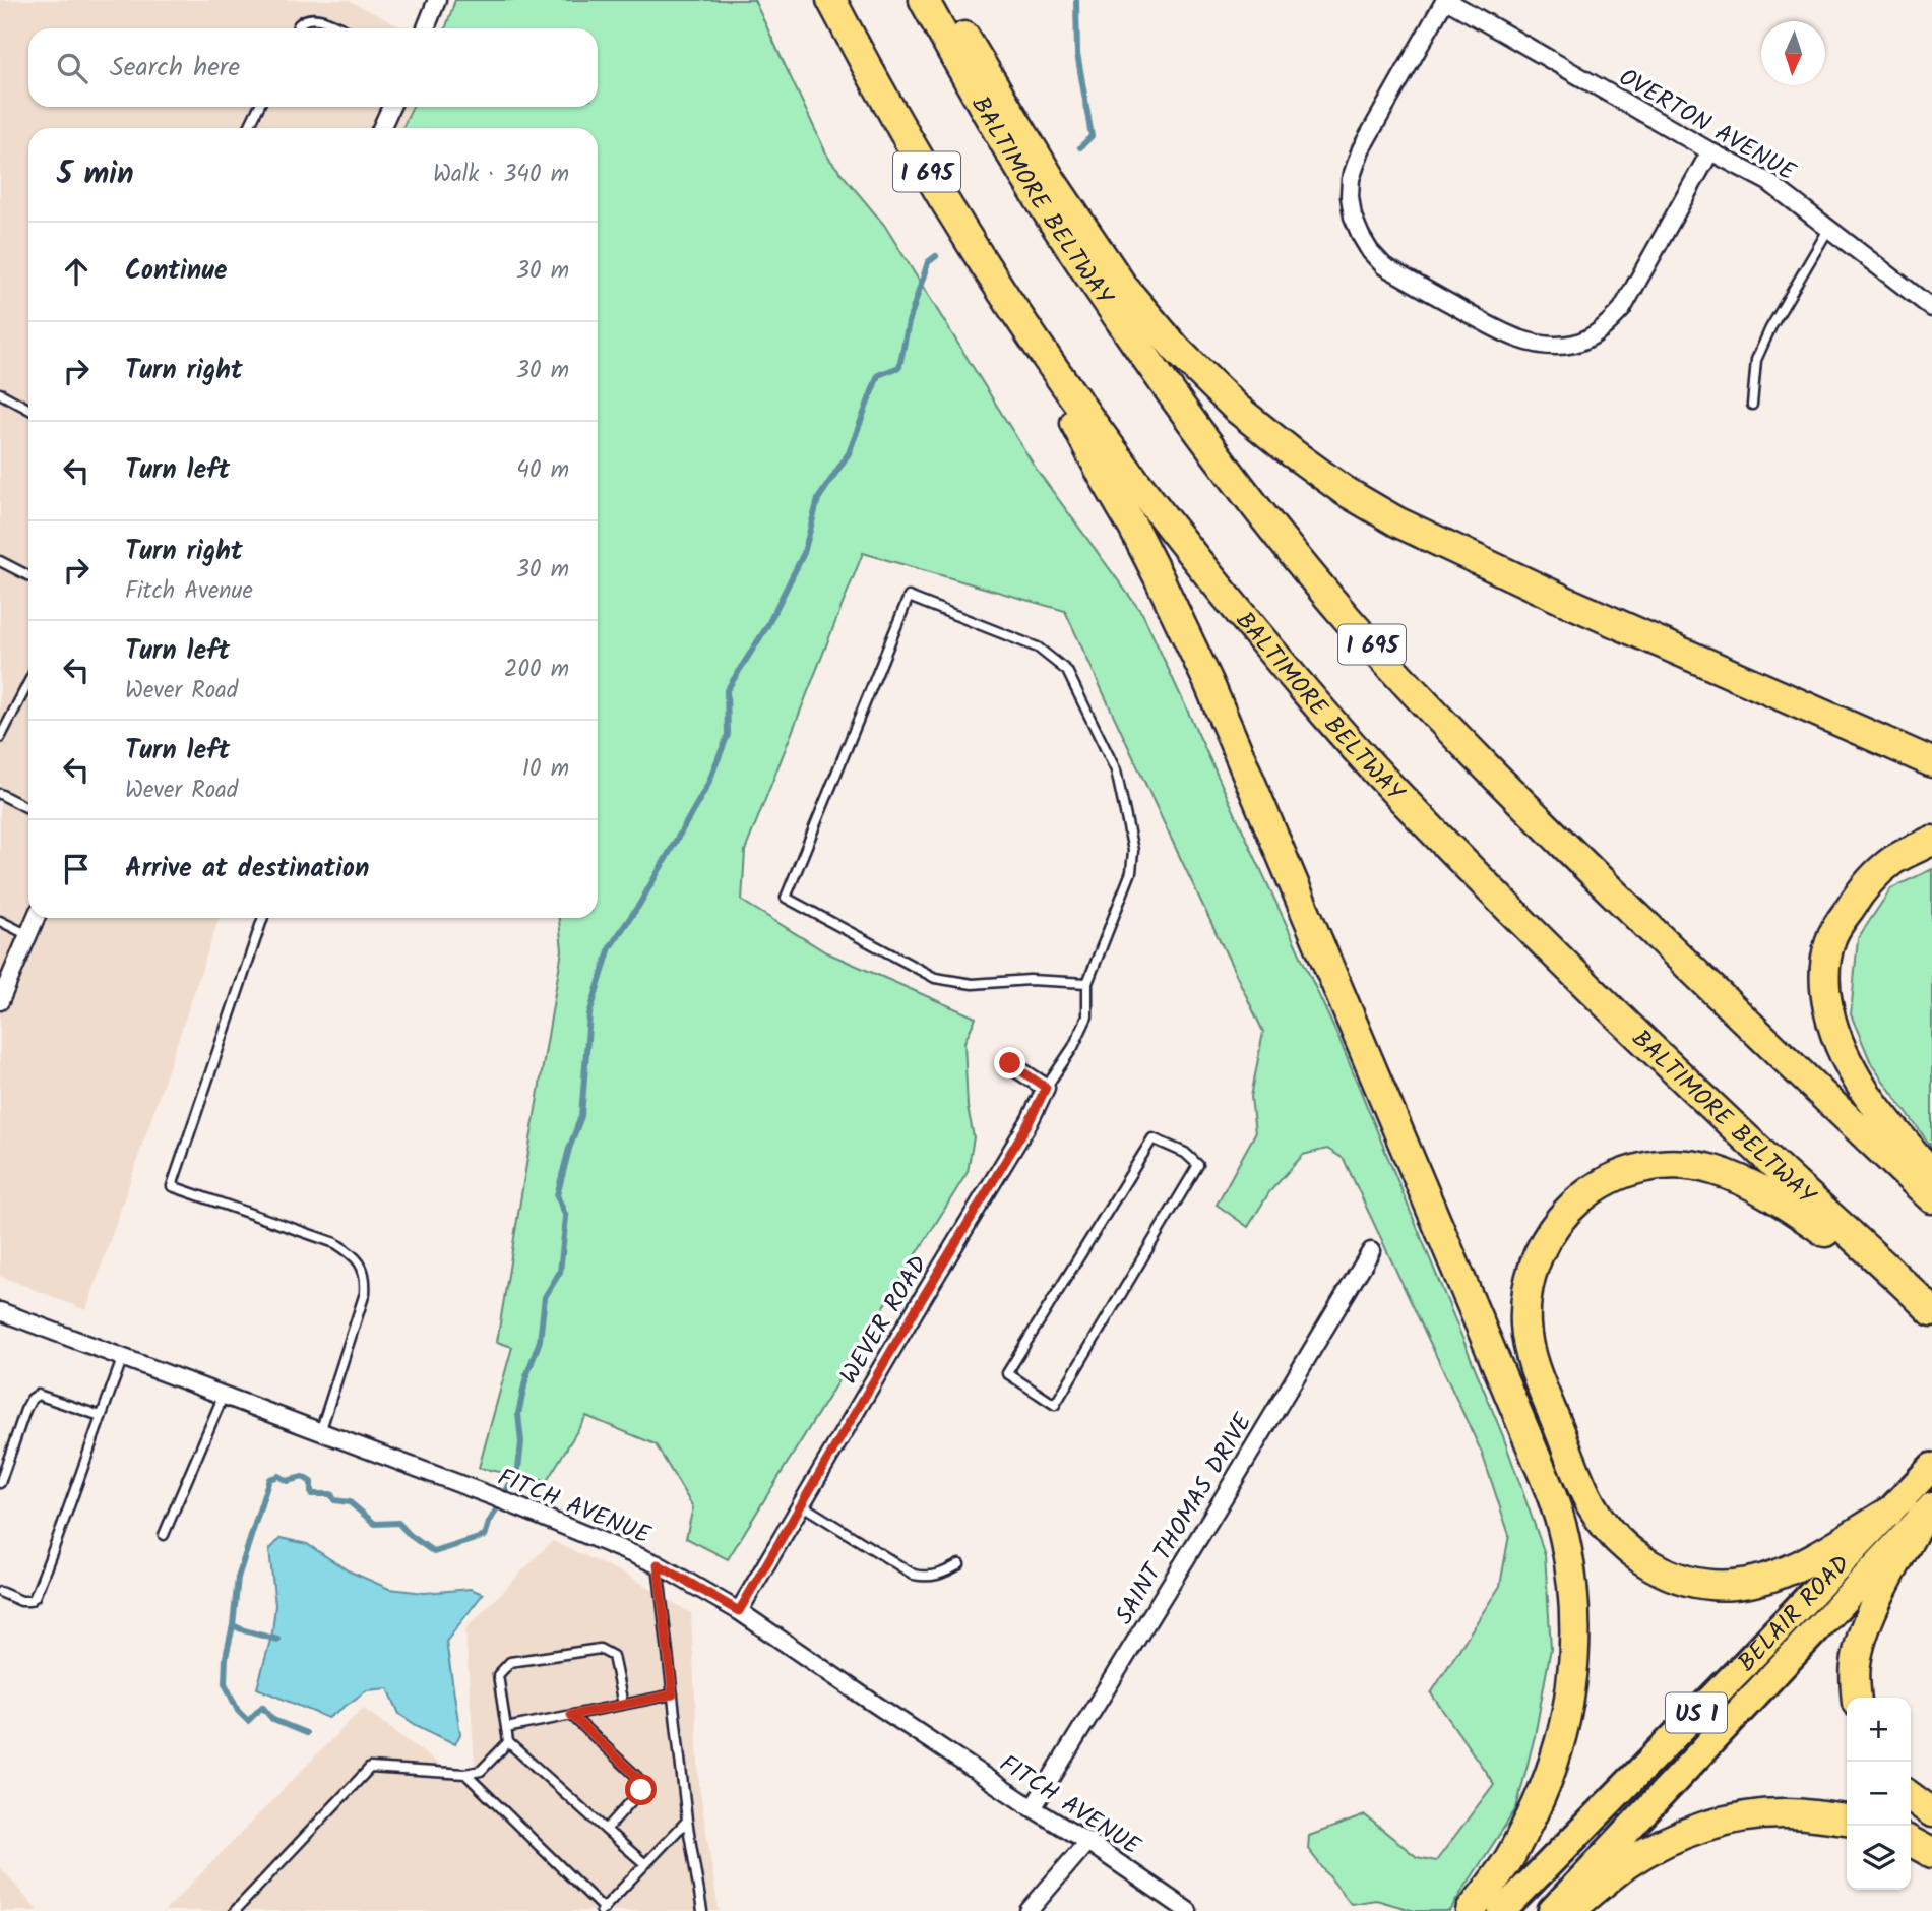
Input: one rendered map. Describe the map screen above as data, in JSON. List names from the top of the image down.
{
  "streets": {
    "highway": [
      "I 695",
      "BALTIMORE BELTWAY",
      "BELAIR ROAD",
      "US 1"
    ],
    "street": [
      "OVERTON AVENUE",
      "WEVER ROAD",
      "FITCH AVENUE",
      "SAINT THOMAS DRIVE"
    ]
  },
  "crossings": [
    ["WEVER ROAD", "FITCH AVENUE"],
    ["FITCH AVENUE", "SAINT THOMAS DRIVE"]
  ],
  "north": "bottom",
  "page": {
    "search": "Search here",
    "heading": ["5 min", "Walk · 340 m"],
    "list": [
      ["Continue", "30 m"],
      ["Turn right", "30 m"],
      ["Turn left", "40 m"],
      ["Turn right", "Fitch Avenue", "30 m"],
      ["Turn left", "Wever Road", "200 m"],
      ["Turn left", "Wever Road", "10 m"],
      "Arrive at destination"
    ],
    "map_buttons": ["+", "−"]
  }
}
